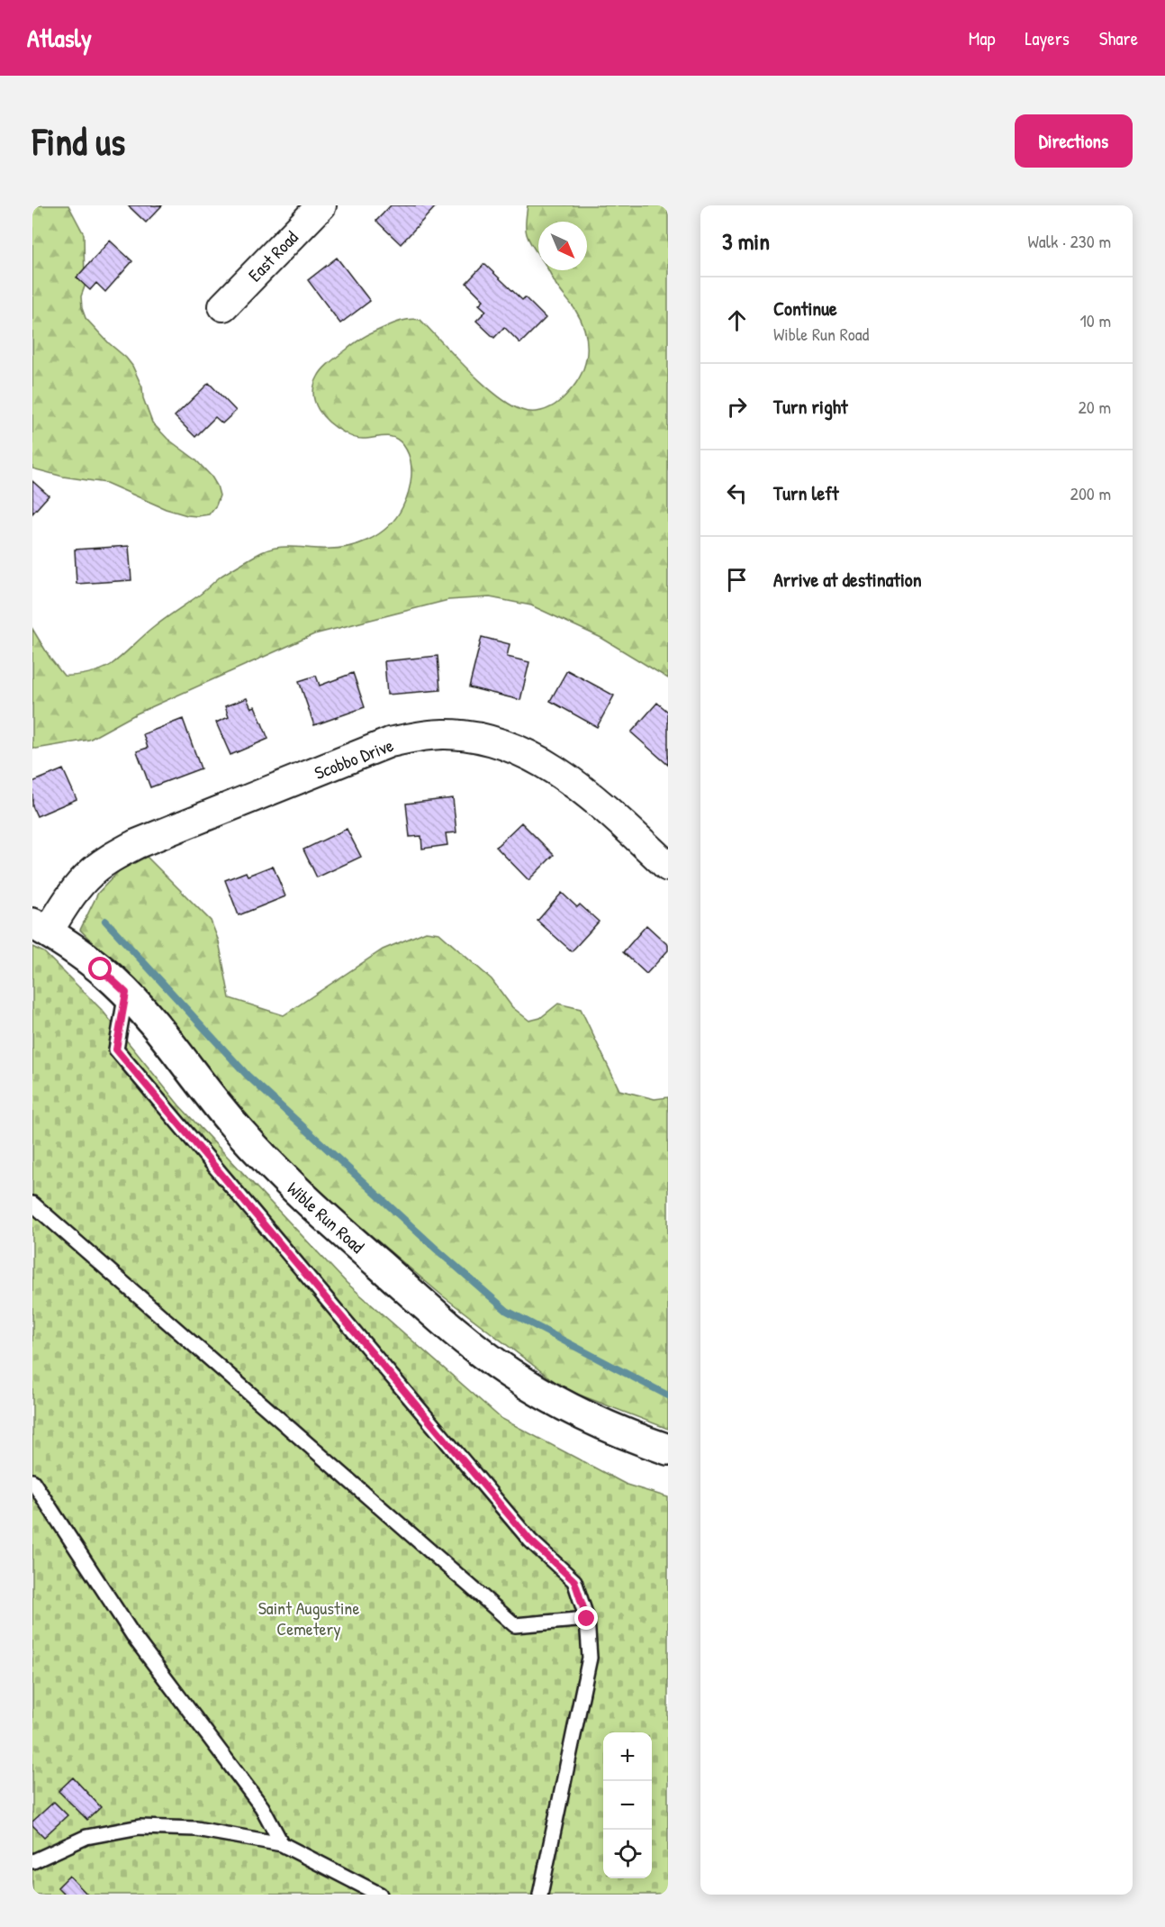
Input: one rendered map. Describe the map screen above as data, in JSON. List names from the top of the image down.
{
  "streets": {
    "street": ["East Road", "Scobbo Drive", "Wible Run Road"]
  },
  "crossings": [
    ["Scobbo Drive", "Wible Run Road"]
  ],
  "parks": ["Saint Augustine Cemetery"],
  "north": "bottom right",
  "page": {
    "header": "Atlasly",
    "nav": ["Map", "Layers", "Share"],
    "buttons": "Directions",
    "title": "Find us",
    "heading": ["3 min", "Walk · 230 m"],
    "list": [
      ["Continue", "Wible Run Road", "10 m"],
      ["Turn right", "20 m"],
      ["Turn left", "200 m"],
      "Arrive at destination"
    ],
    "map_buttons": ["+", "−"]
  }
}
